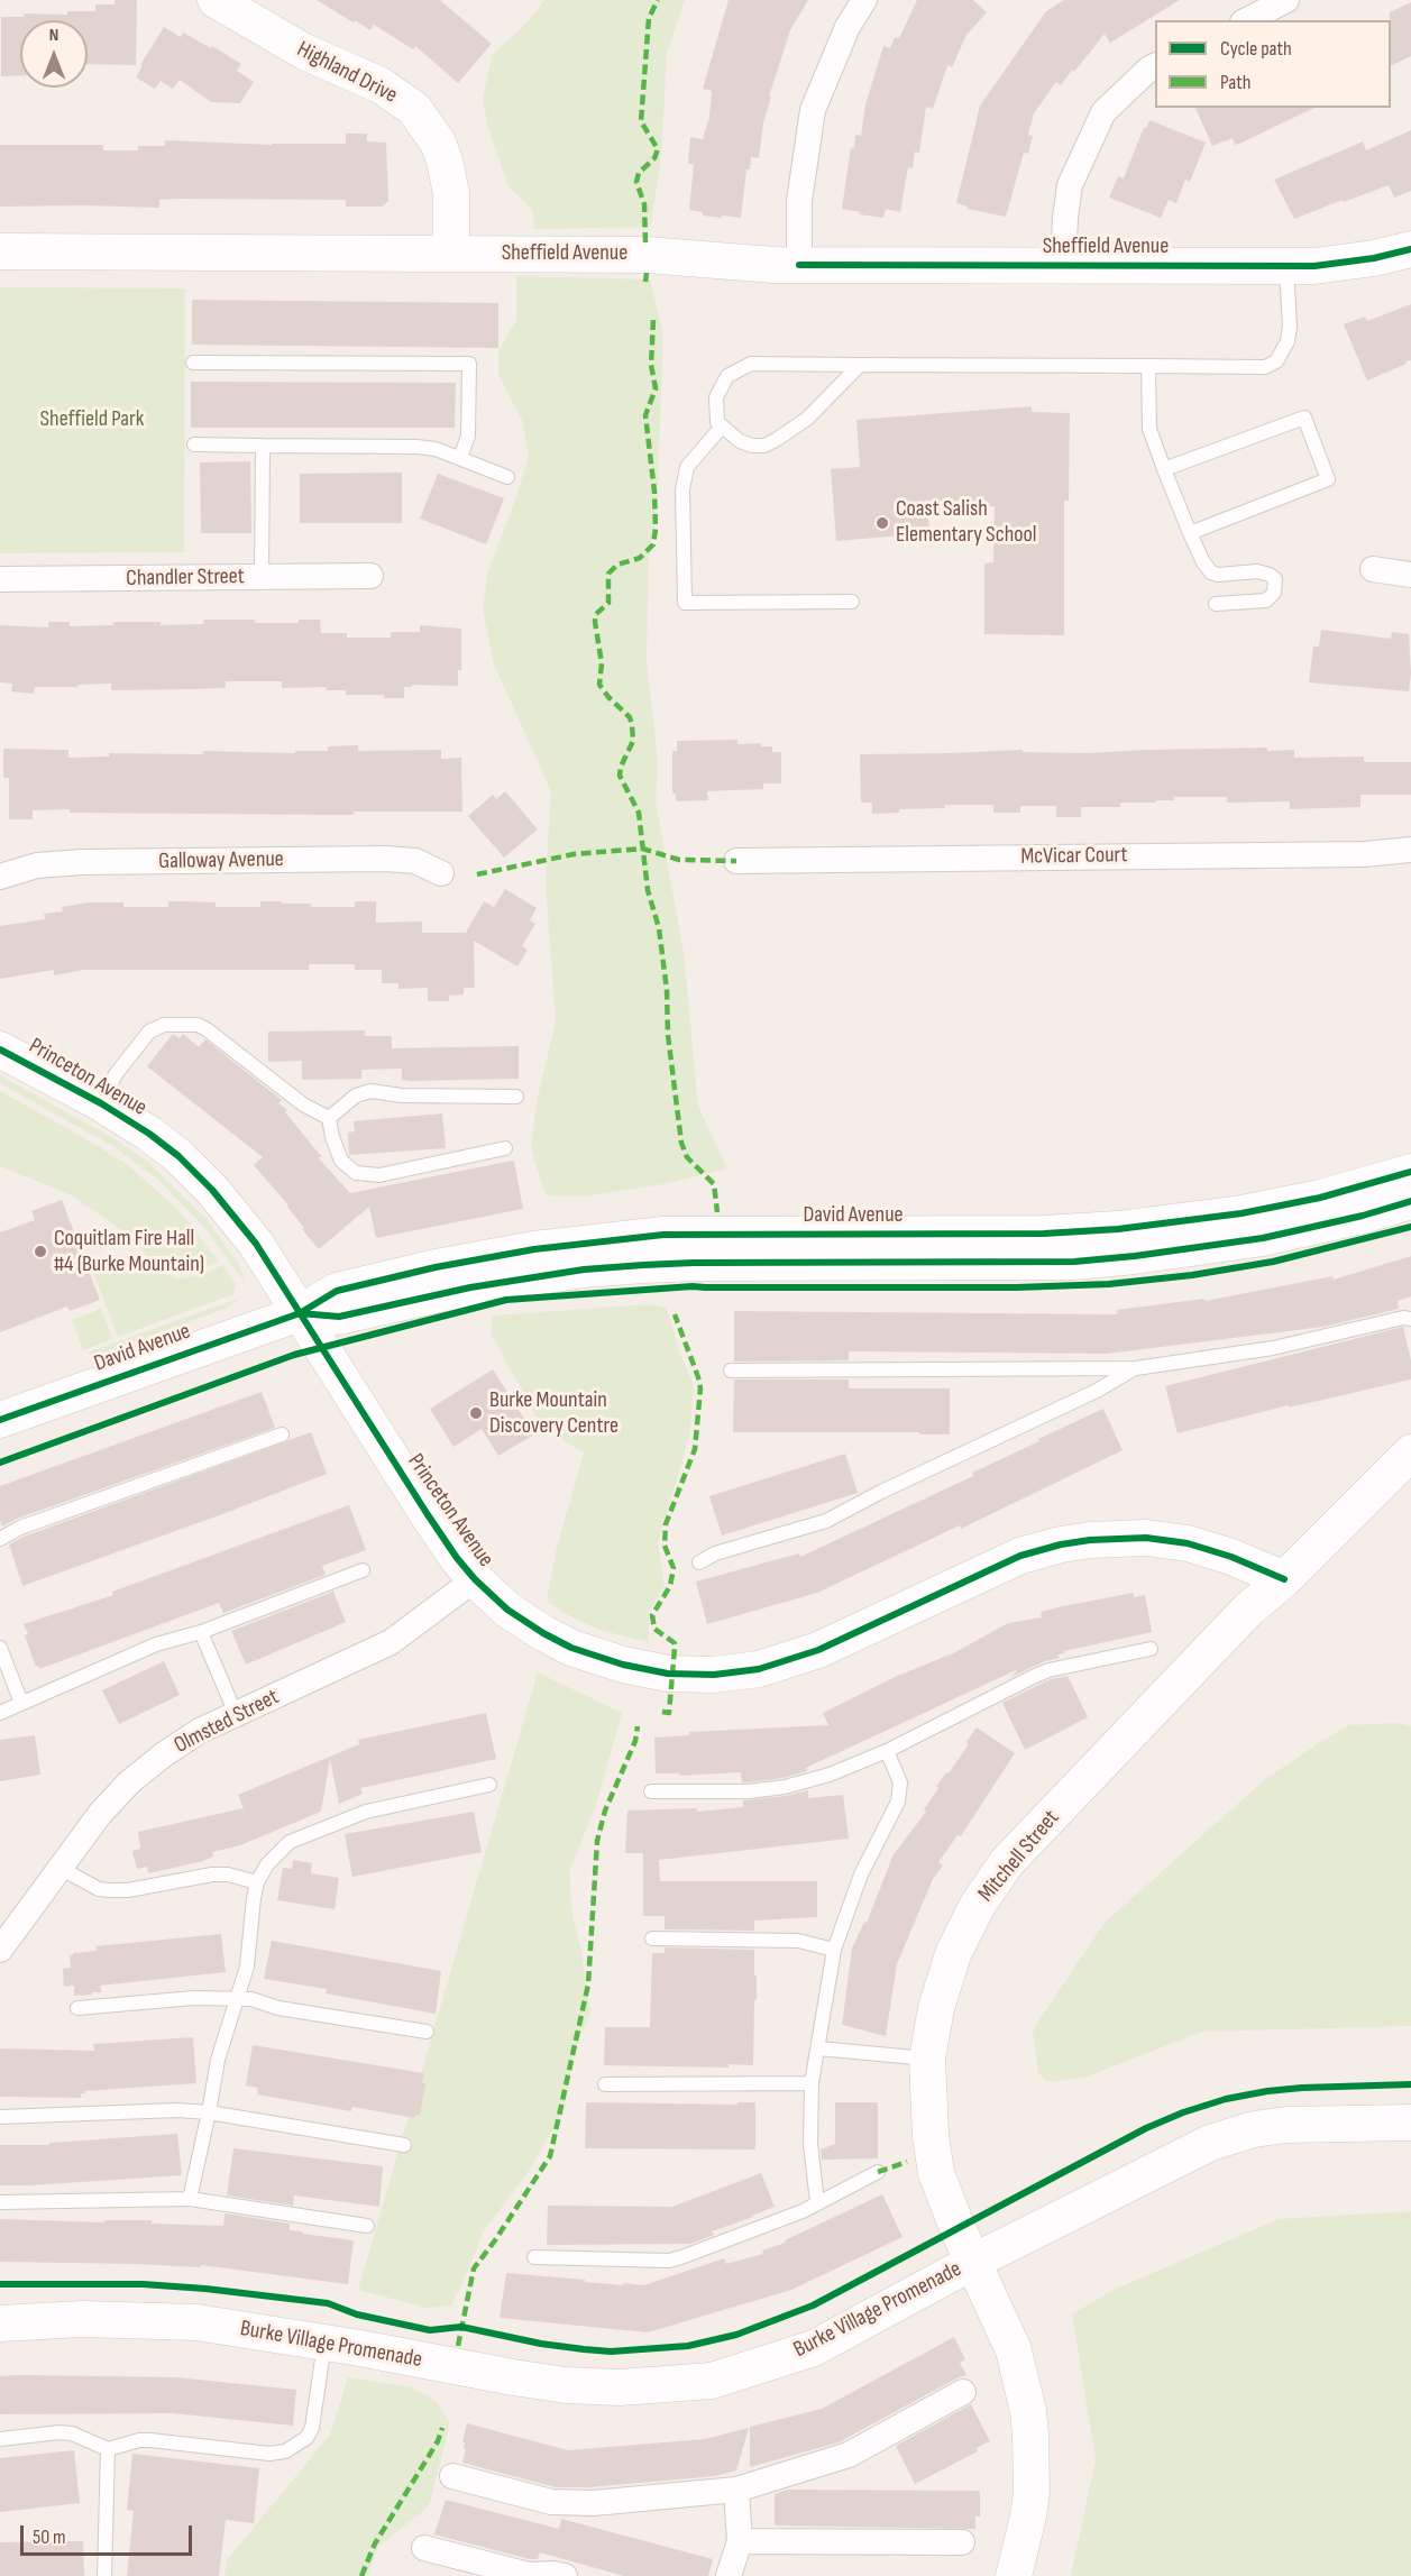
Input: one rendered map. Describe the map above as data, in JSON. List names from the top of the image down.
{
  "streets": {
    "street": [
      "Highland Drive",
      "Sheffield Avenue",
      "Chandler Street",
      "McVicar Court",
      "Galloway Avenue",
      "Princeton Avenue",
      "David Avenue",
      "Olmsted Street",
      "Mitchell Street",
      "Burke Village Promenade"
    ]
  },
  "crossings": [
    ["Highland Drive", "Sheffield Avenue"],
    ["Princeton Avenue", "David Avenue"],
    ["Princeton Avenue", "Olmsted Street"],
    ["Princeton Avenue", "Mitchell Street"],
    ["Mitchell Street", "Burke Village Promenade"]
  ],
  "parks": ["Sheffield Park"],
  "places": ["Coast Salish Elementary School", "Coquitlam Fire Hall #4 (Burke Mountain)", "Burke Mountain Discovery Centre"],
  "legend": ["Cycle path", "Path"],
  "scale_bar": "50 m",
  "north": "top"
}
